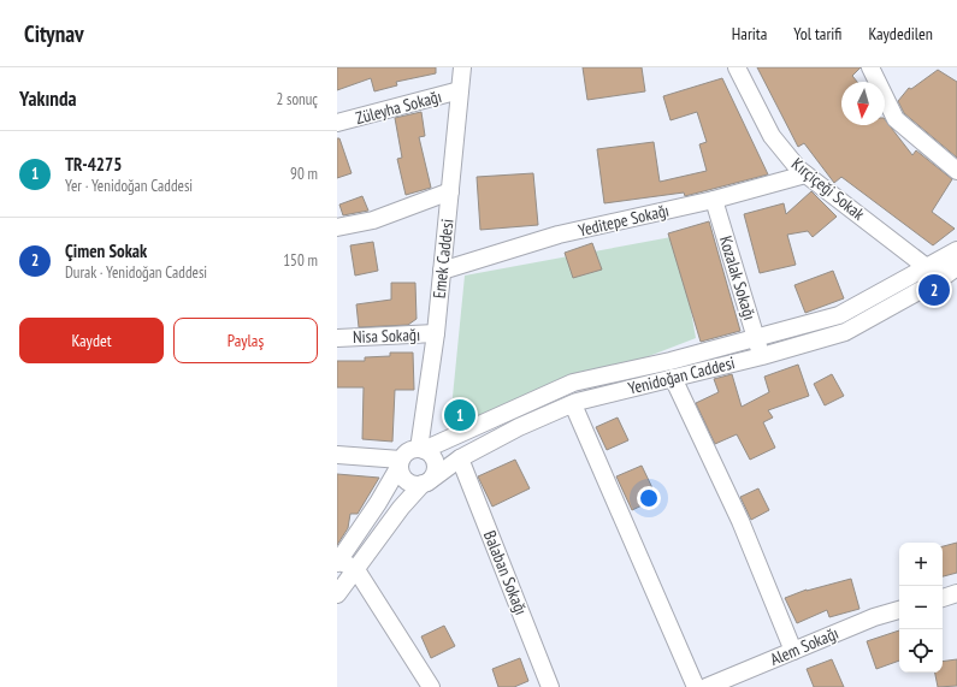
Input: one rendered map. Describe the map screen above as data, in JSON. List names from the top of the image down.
{
  "streets": {
    "street": [
      "Züleyha Sokağı",
      "Kırçiçeği Sokak",
      "Yeditepe Sokağı",
      "Emek Caddesi",
      "Kozalak Sokağı",
      "Nisa Sokağı",
      "Yenidoğan Caddesi",
      "Balaban Sokağı",
      "Alem Sokağı"
    ]
  },
  "crossings": [
    ["Züleyha Sokağı", "Emek Caddesi"],
    ["Kırçiçeği Sokak", "Yeditepe Sokağı"],
    ["Kırçiçeği Sokak", "Yenidoğan Caddesi"],
    ["Yeditepe Sokağı", "Emek Caddesi"],
    ["Yeditepe Sokağı", "Kozalak Sokağı"],
    ["Emek Caddesi", "Nisa Sokağı"],
    ["Emek Caddesi", "Yenidoğan Caddesi"],
    ["Kozalak Sokağı", "Yenidoğan Caddesi"],
    ["Yenidoğan Caddesi", "Balaban Sokağı"]
  ],
  "north": "bottom",
  "page": {
    "header": "Citynav",
    "nav": ["Harita", "Yol tarifi", "Kaydedilen"],
    "heading": ["Yakında", "2 sonuç"],
    "list": [
      {
        "mark": "1",
        "name": "TR-4275",
        "note": "Yer · Yenidoğan Caddesi",
        "value": "90 m"
      },
      {
        "mark": "2",
        "name": "Çimen Sokak",
        "note": "Durak · Yenidoğan Caddesi",
        "value": "150 m"
      }
    ],
    "pins": ["2", "1"],
    "buttons": ["Kaydet", "Paylaş"],
    "map_buttons": ["+", "−"]
  }
}
